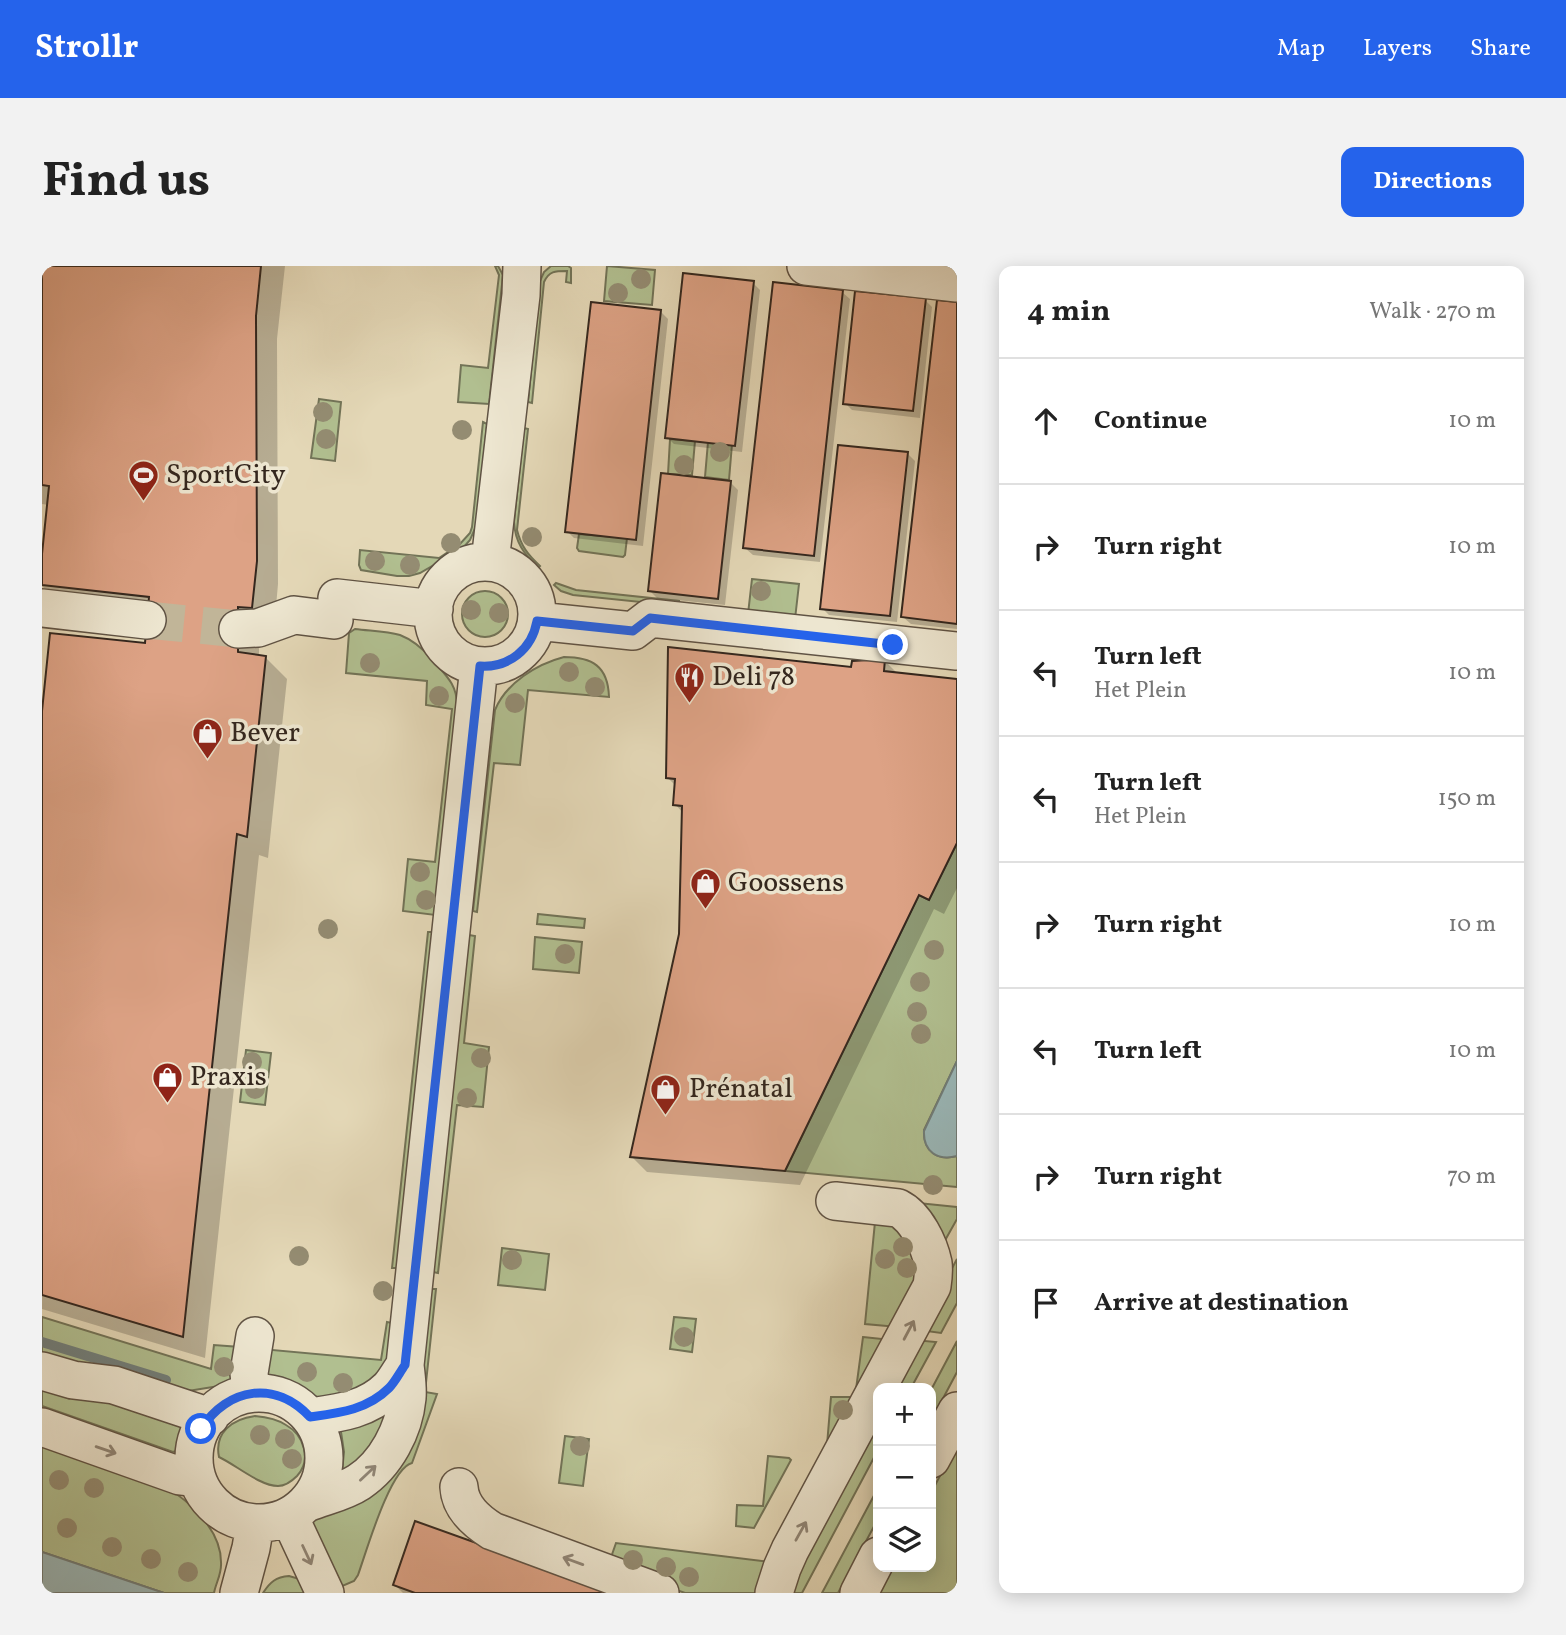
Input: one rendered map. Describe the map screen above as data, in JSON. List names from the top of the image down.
{
  "places": {
    "sports": ["SportCity"],
    "restaurant": ["Deli 78"],
    "shop": [
      "Bever",
      "Goossens",
      "Praxis",
      "Prénatal"
    ]
  },
  "page": {
    "header": "Strollr",
    "nav": ["Map", "Layers", "Share"],
    "buttons": "Directions",
    "title": "Find us",
    "heading": ["4 min", "Walk · 270 m"],
    "list": [
      ["Continue", "10 m"],
      ["Turn right", "10 m"],
      ["Turn left", "Het Plein", "10 m"],
      ["Turn left", "Het Plein", "150 m"],
      ["Turn right", "10 m"],
      ["Turn left", "10 m"],
      ["Turn right", "70 m"],
      "Arrive at destination"
    ],
    "map_buttons": ["+", "−"]
  }
}
